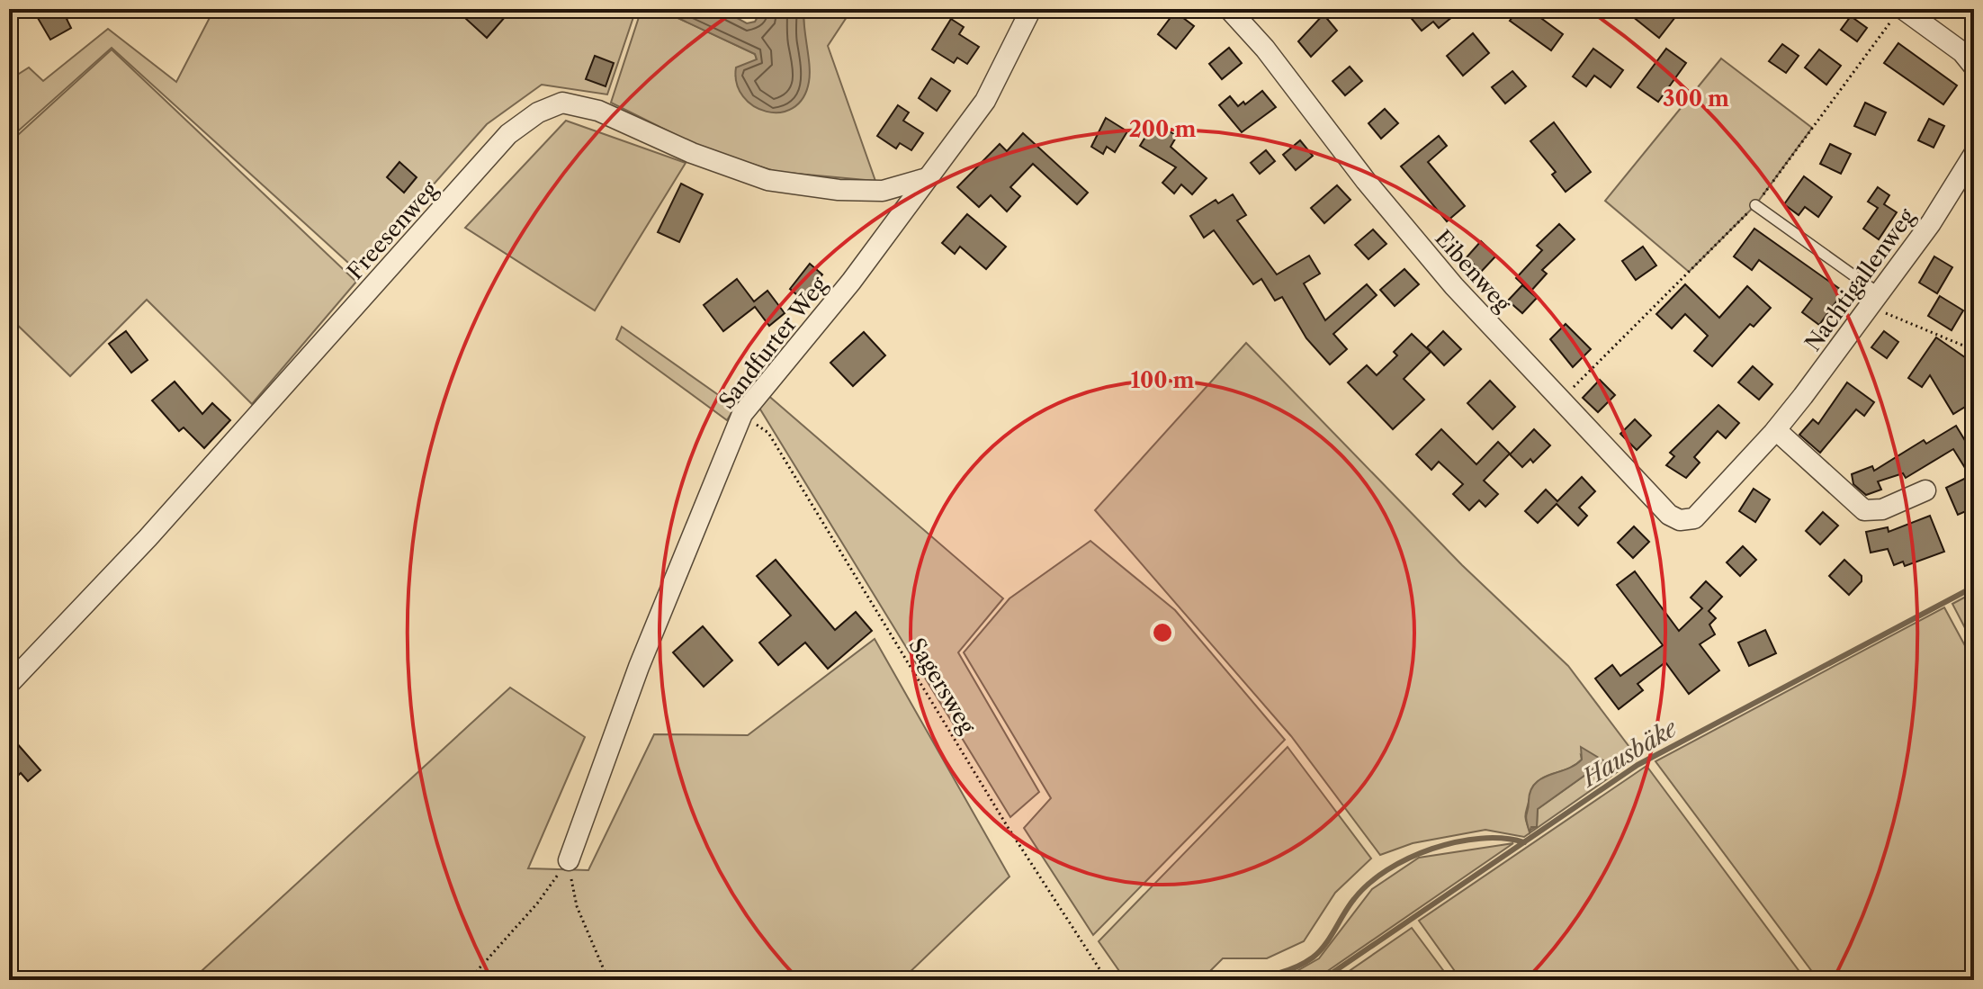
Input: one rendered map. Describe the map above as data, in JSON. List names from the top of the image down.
{
  "streets": {
    "street": [
      "Freesenweg",
      "Eibenweg",
      "Nachtigallenweg",
      "Sandfurter Weg"
    ],
    "path": ["Sagersweg"]
  },
  "crossings": [
    ["Freesenweg", "Sandfurter Weg"],
    ["Eibenweg", "Nachtigallenweg"],
    ["Sandfurter Weg", "Sagersweg"]
  ],
  "water": ["Hausbäke"],
  "rings": ["300 m", "200 m", "100 m"]
}
